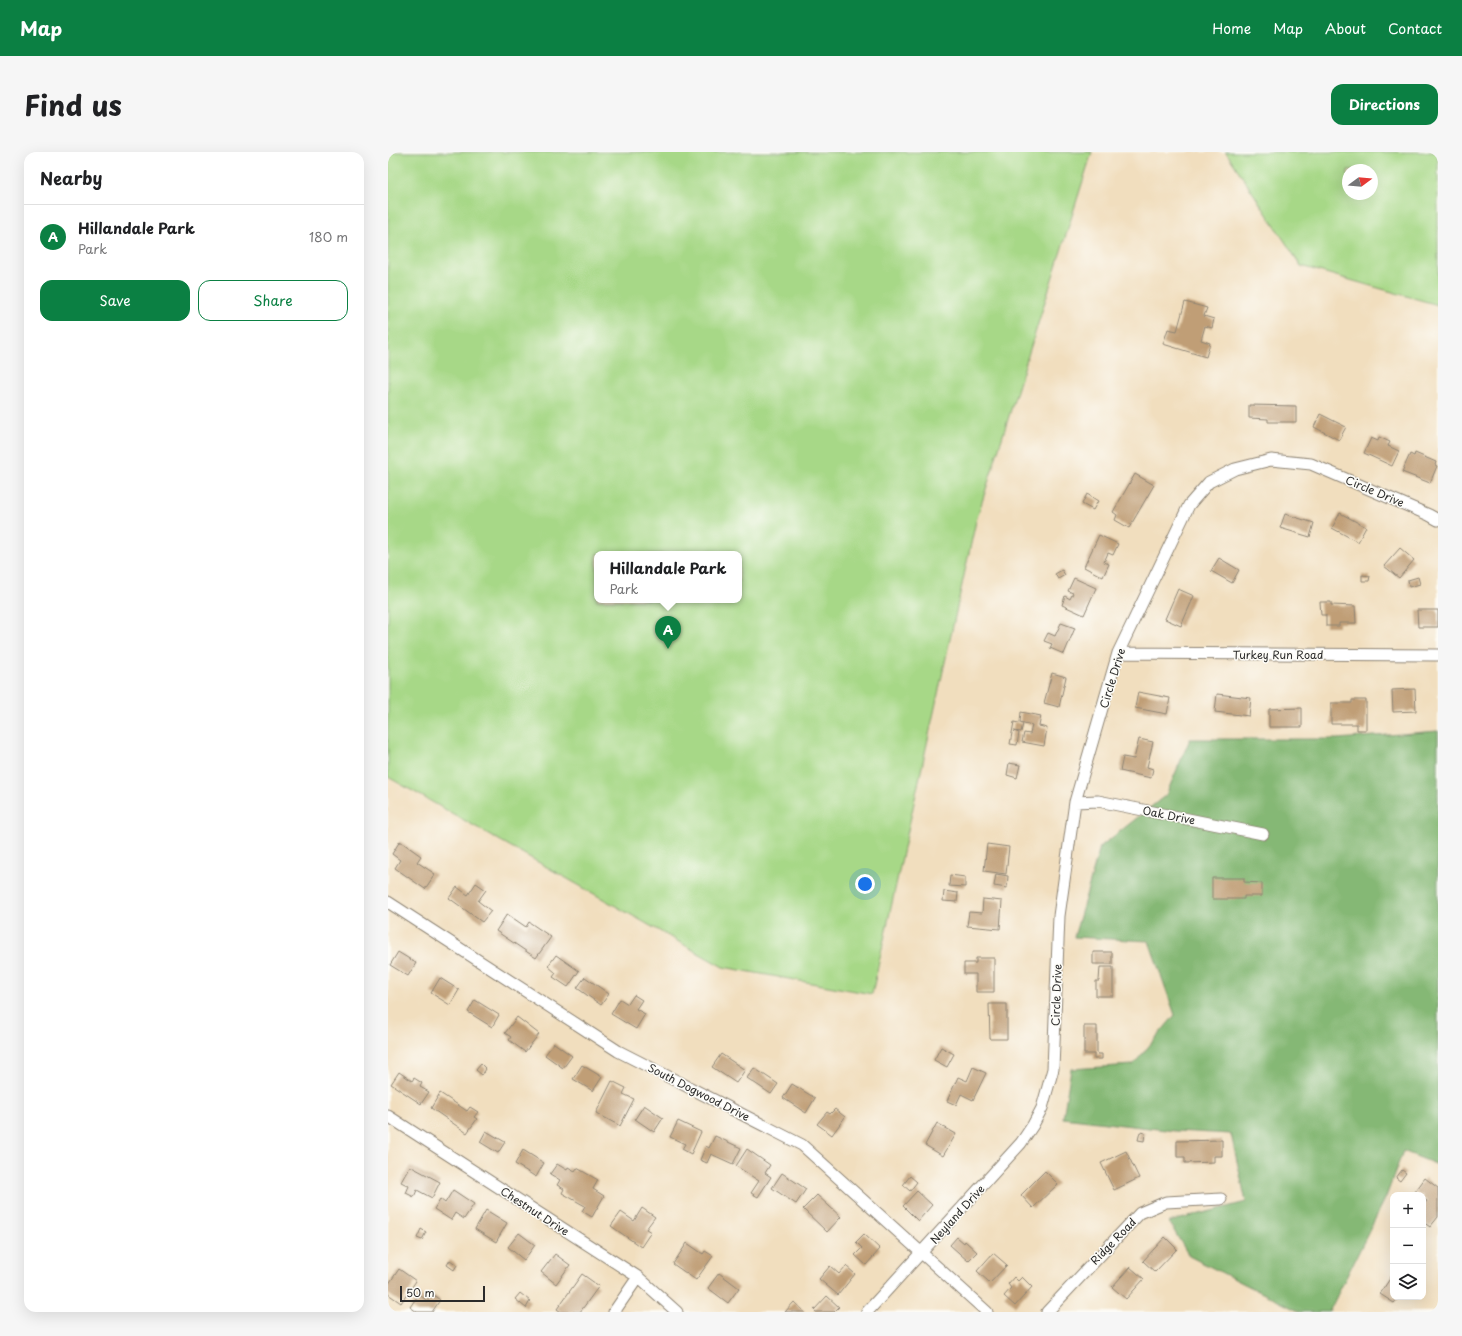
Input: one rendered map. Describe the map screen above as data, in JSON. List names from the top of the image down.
{
  "streets": {
    "street": [
      "Circle Drive",
      "Turkey Run Road",
      "Oak Drive",
      "South Dogwood Drive",
      "Chestnut Drive",
      "Neyland Drive",
      "Ridge Road"
    ]
  },
  "crossings": [
    ["Circle Drive", "Turkey Run Road"],
    ["Circle Drive", "Oak Drive"],
    ["Circle Drive", "Neyland Drive"],
    ["South Dogwood Drive", "Neyland Drive"]
  ],
  "scale_bar": "50 m",
  "north": "right",
  "page": {
    "header": "Map",
    "nav": [
      "Home",
      "Map",
      "About",
      "Contact"
    ],
    "title": "Find us",
    "buttons": [
      "Directions",
      ["Save", "Share"]
    ],
    "heading": "Nearby",
    "list": [
      {
        "mark": "A",
        "name": "Hillandale Park",
        "note": "Park",
        "value": "180 m"
      }
    ],
    "popup": ["Hillandale Park", "Park"],
    "pins": "A",
    "map_buttons": ["+", "−"],
    "scale": "50 m"
  }
}
